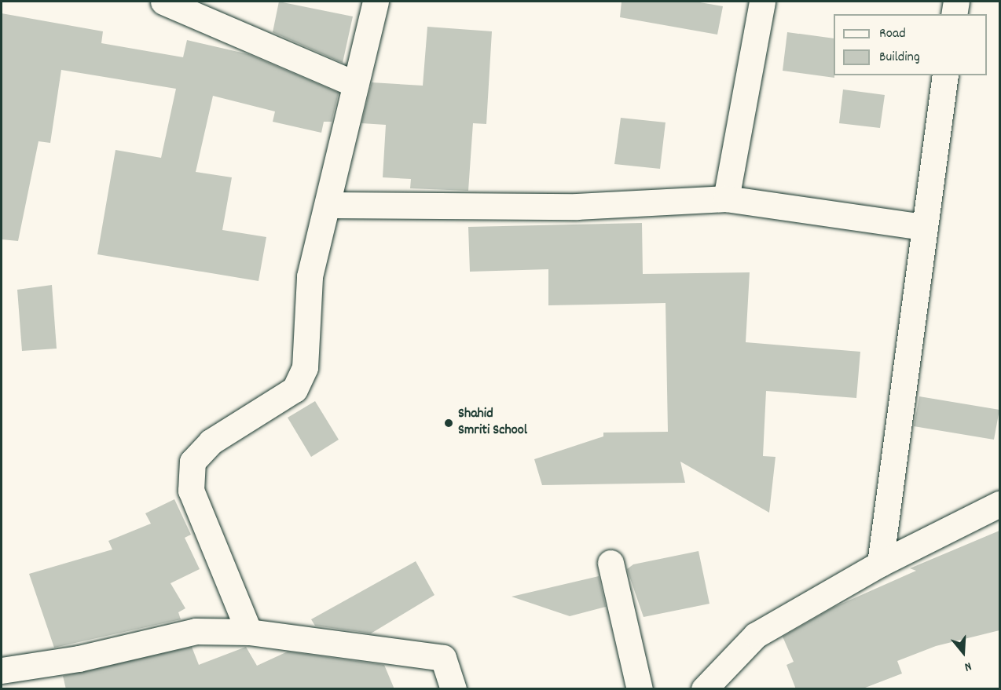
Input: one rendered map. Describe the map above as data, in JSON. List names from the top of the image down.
{
  "places": ["Shahid Smriti School"],
  "legend": ["Road", "Building"],
  "north": "bottom"
}
